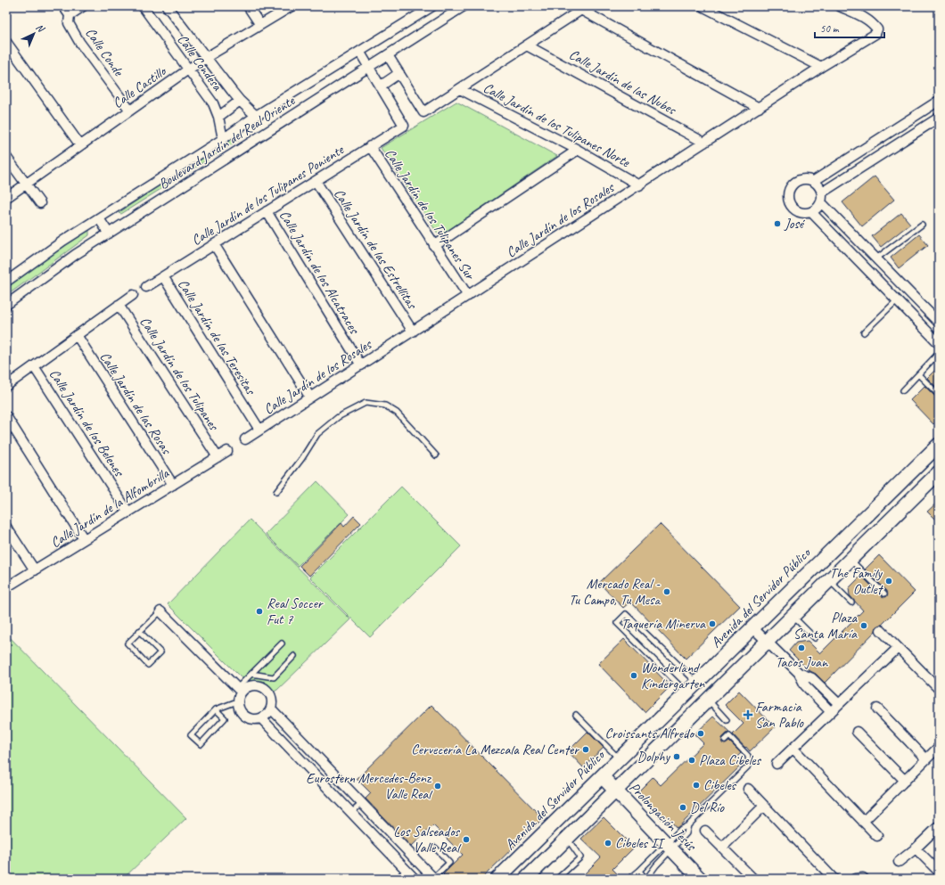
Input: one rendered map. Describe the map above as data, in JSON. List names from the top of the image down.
{
  "streets": {
    "street": [
      "Calle Conde",
      "Calle Condesa",
      "Calle Jardín de las Nubes",
      "Calle Castillo",
      "Calle Jardín de los Tulipanes Norte",
      "Boulevard Jardín del Real Oriente",
      "Calle Jardín de los Tulipanes Poniente",
      "Calle Jardín de los Tulipanes Sur",
      "Calle Jardín de los Rosales",
      "Calle Jardín de las Estrellitas",
      "Calle Jardín de los Alcatraces",
      "Calle Jardín de las Teresitas",
      "Calle Jardín de los Tulipanes",
      "Calle Jardín de las Rosas",
      "Calle Jardín de los Belenes",
      "Calle Jardín de la Alfombrilla",
      "Avenida del Servidor Público",
      "Prolongación Jesús"
    ]
  },
  "crossings": [
    ["Calle Conde", "Calle Castillo"],
    ["Calle Condesa", "Calle Castillo"],
    ["Calle Condesa", "Boulevard Jardín del Real Oriente"],
    ["Calle Jardín de las Nubes", "Calle Jardín de los Rosales"],
    ["Calle Jardín de los Tulipanes Norte", "Calle Jardín de los Rosales"],
    ["Calle Jardín de los Tulipanes Poniente", "Calle Jardín de los Tulipanes Sur"],
    ["Calle Jardín de los Tulipanes Poniente", "Calle Jardín de las Estrellitas"],
    ["Calle Jardín de los Tulipanes Poniente", "Calle Jardín de los Alcatraces"],
    ["Calle Jardín de los Tulipanes Poniente", "Calle Jardín de las Teresitas"],
    ["Calle Jardín de los Tulipanes Sur", "Calle Jardín de los Rosales"],
    ["Calle Jardín de los Rosales", "Calle Jardín de las Estrellitas"],
    ["Calle Jardín de los Rosales", "Calle Jardín de los Alcatraces"],
    ["Calle Jardín de los Rosales", "Calle Jardín de las Teresitas"],
    ["Calle Jardín de los Tulipanes", "Calle Jardín de la Alfombrilla"],
    ["Calle Jardín de las Rosas", "Calle Jardín de la Alfombrilla"],
    ["Calle Jardín de los Belenes", "Calle Jardín de la Alfombrilla"],
    ["Avenida del Servidor Público", "Prolongación Jesús"]
  ],
  "places": {
    "other": [
      "José",
      "The Family Outlet",
      "Mercado Real - Tu Campo, Tu Mesa",
      "Real Soccer Fut 7",
      "Taquería Minerva",
      "Plaza Santa María",
      "Tacos Juan",
      "Wonderland Kindergarten",
      "Croissants Alfredo",
      "Cervecería La Mezcala Real Center",
      "Dolphy",
      "Plaza Cibeles",
      "Cibeles",
      "Eurostern Mercedes-Benz Valle Real",
      "Del Río",
      "Los Salseados Valle Real",
      "Cibeles II"
    ],
    "health": ["Farmacia San Pablo"]
  },
  "scale_bar": "50 m",
  "north": "top right"
}
